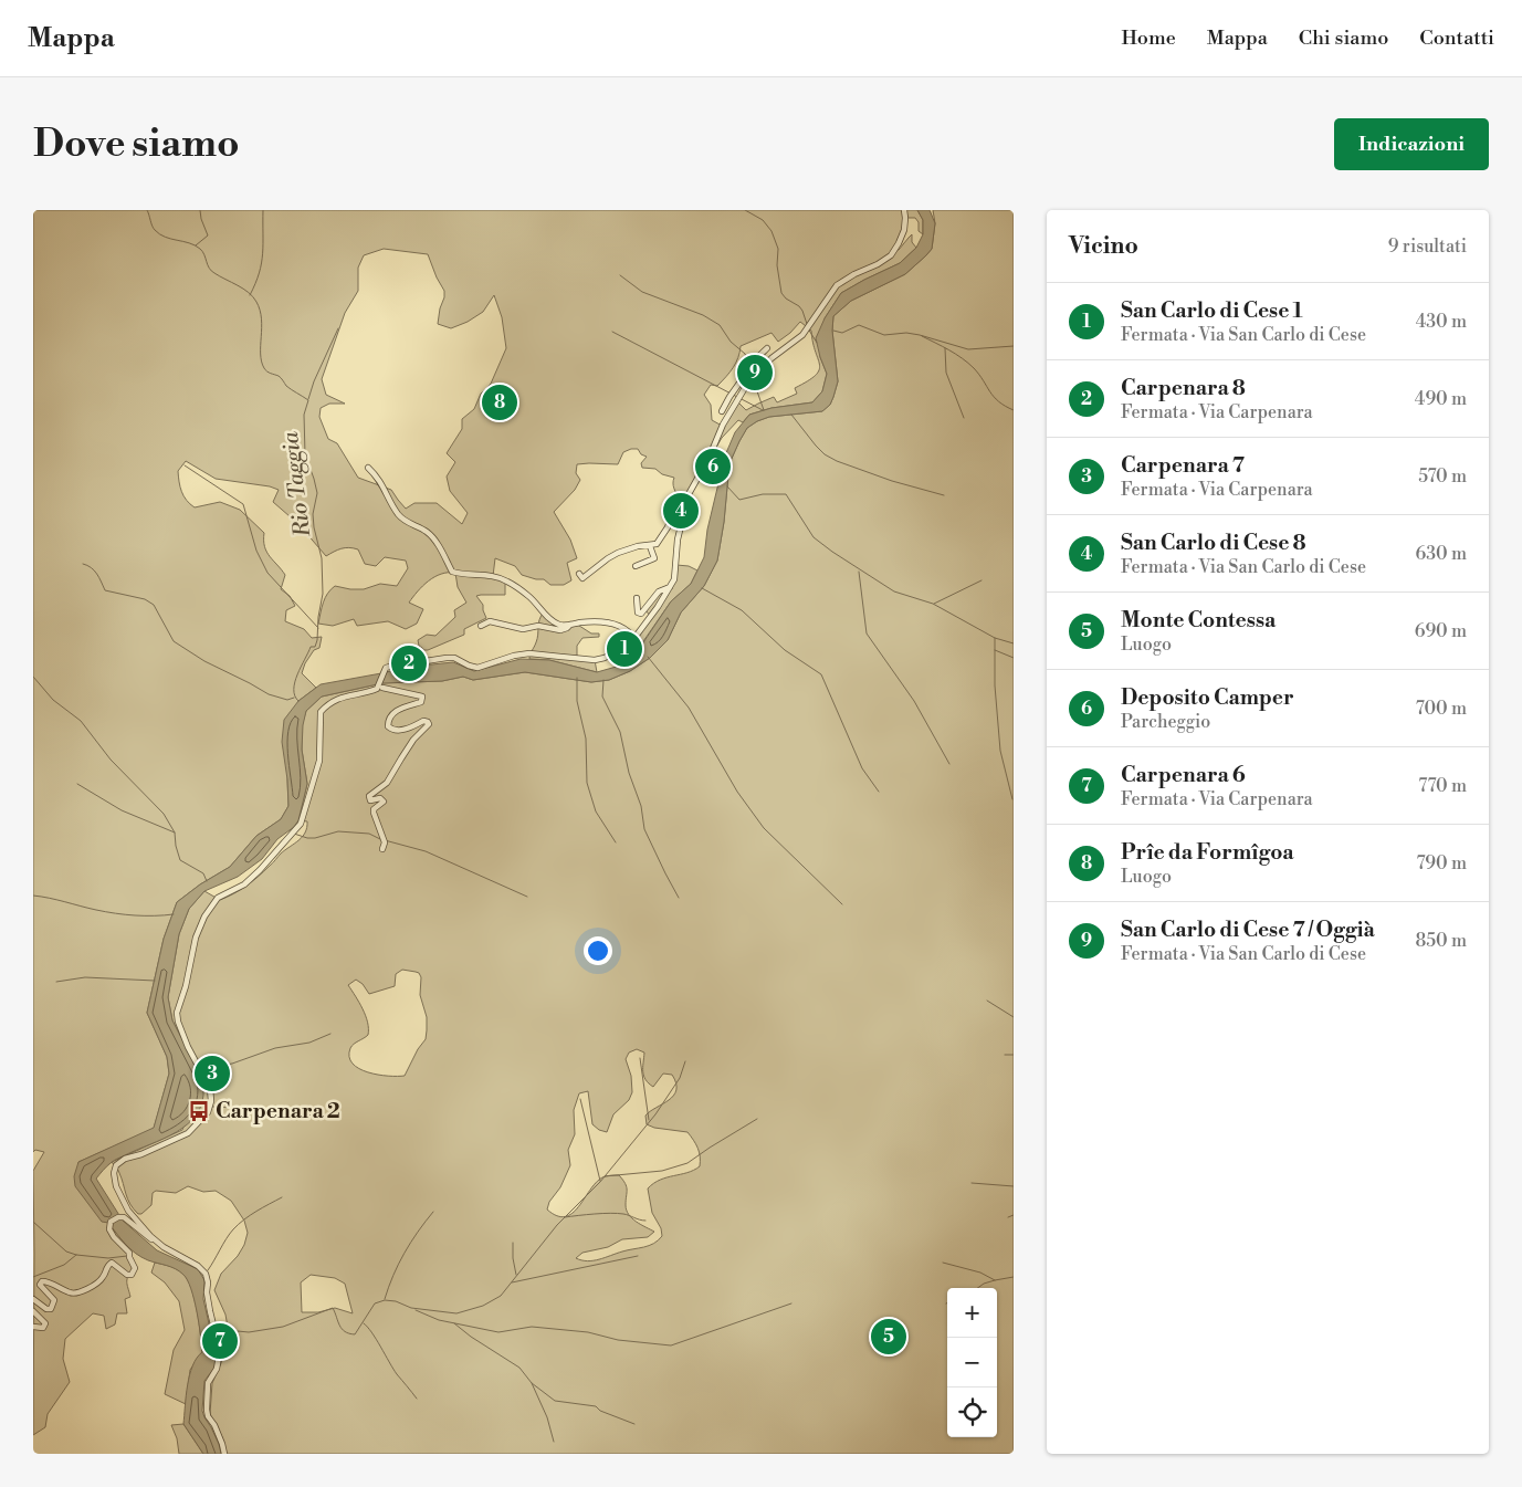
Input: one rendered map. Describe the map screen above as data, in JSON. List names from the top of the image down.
{
  "water": ["Rio Taggia"],
  "places": {
    "bus stop": ["Carpenara 2"]
  },
  "page": {
    "header": "Mappa",
    "nav": [
      "Home",
      "Mappa",
      "Chi siamo",
      "Contatti"
    ],
    "buttons": "Indicazioni",
    "title": "Dove siamo",
    "heading": ["Vicino", "9 risultati"],
    "list": [
      {
        "mark": "1",
        "name": "San Carlo di Cese 1",
        "note": "Fermata · Via San Carlo di Cese",
        "value": "430 m"
      },
      {
        "mark": "2",
        "name": "Carpenara 8",
        "note": "Fermata · Via Carpenara",
        "value": "490 m"
      },
      {
        "mark": "3",
        "name": "Carpenara 7",
        "note": "Fermata · Via Carpenara",
        "value": "570 m"
      },
      {
        "mark": "4",
        "name": "San Carlo di Cese 8",
        "note": "Fermata · Via San Carlo di Cese",
        "value": "630 m"
      },
      {
        "mark": "5",
        "name": "Monte Contessa",
        "note": "Luogo",
        "value": "690 m"
      },
      {
        "mark": "6",
        "name": "Deposito Camper",
        "note": "Parcheggio",
        "value": "700 m"
      },
      {
        "mark": "7",
        "name": "Carpenara 6",
        "note": "Fermata · Via Carpenara",
        "value": "770 m"
      },
      {
        "mark": "8",
        "name": "Prîe da Formîgoa",
        "note": "Luogo",
        "value": "790 m"
      },
      {
        "mark": "9",
        "name": "San Carlo di Cese 7 / Oggià",
        "note": "Fermata · Via San Carlo di Cese",
        "value": "850 m"
      }
    ],
    "pins": [
      "9",
      "8",
      "6",
      "4",
      "1",
      "2",
      "3",
      "5",
      "7"
    ],
    "map_buttons": ["+", "−"]
  }
}
